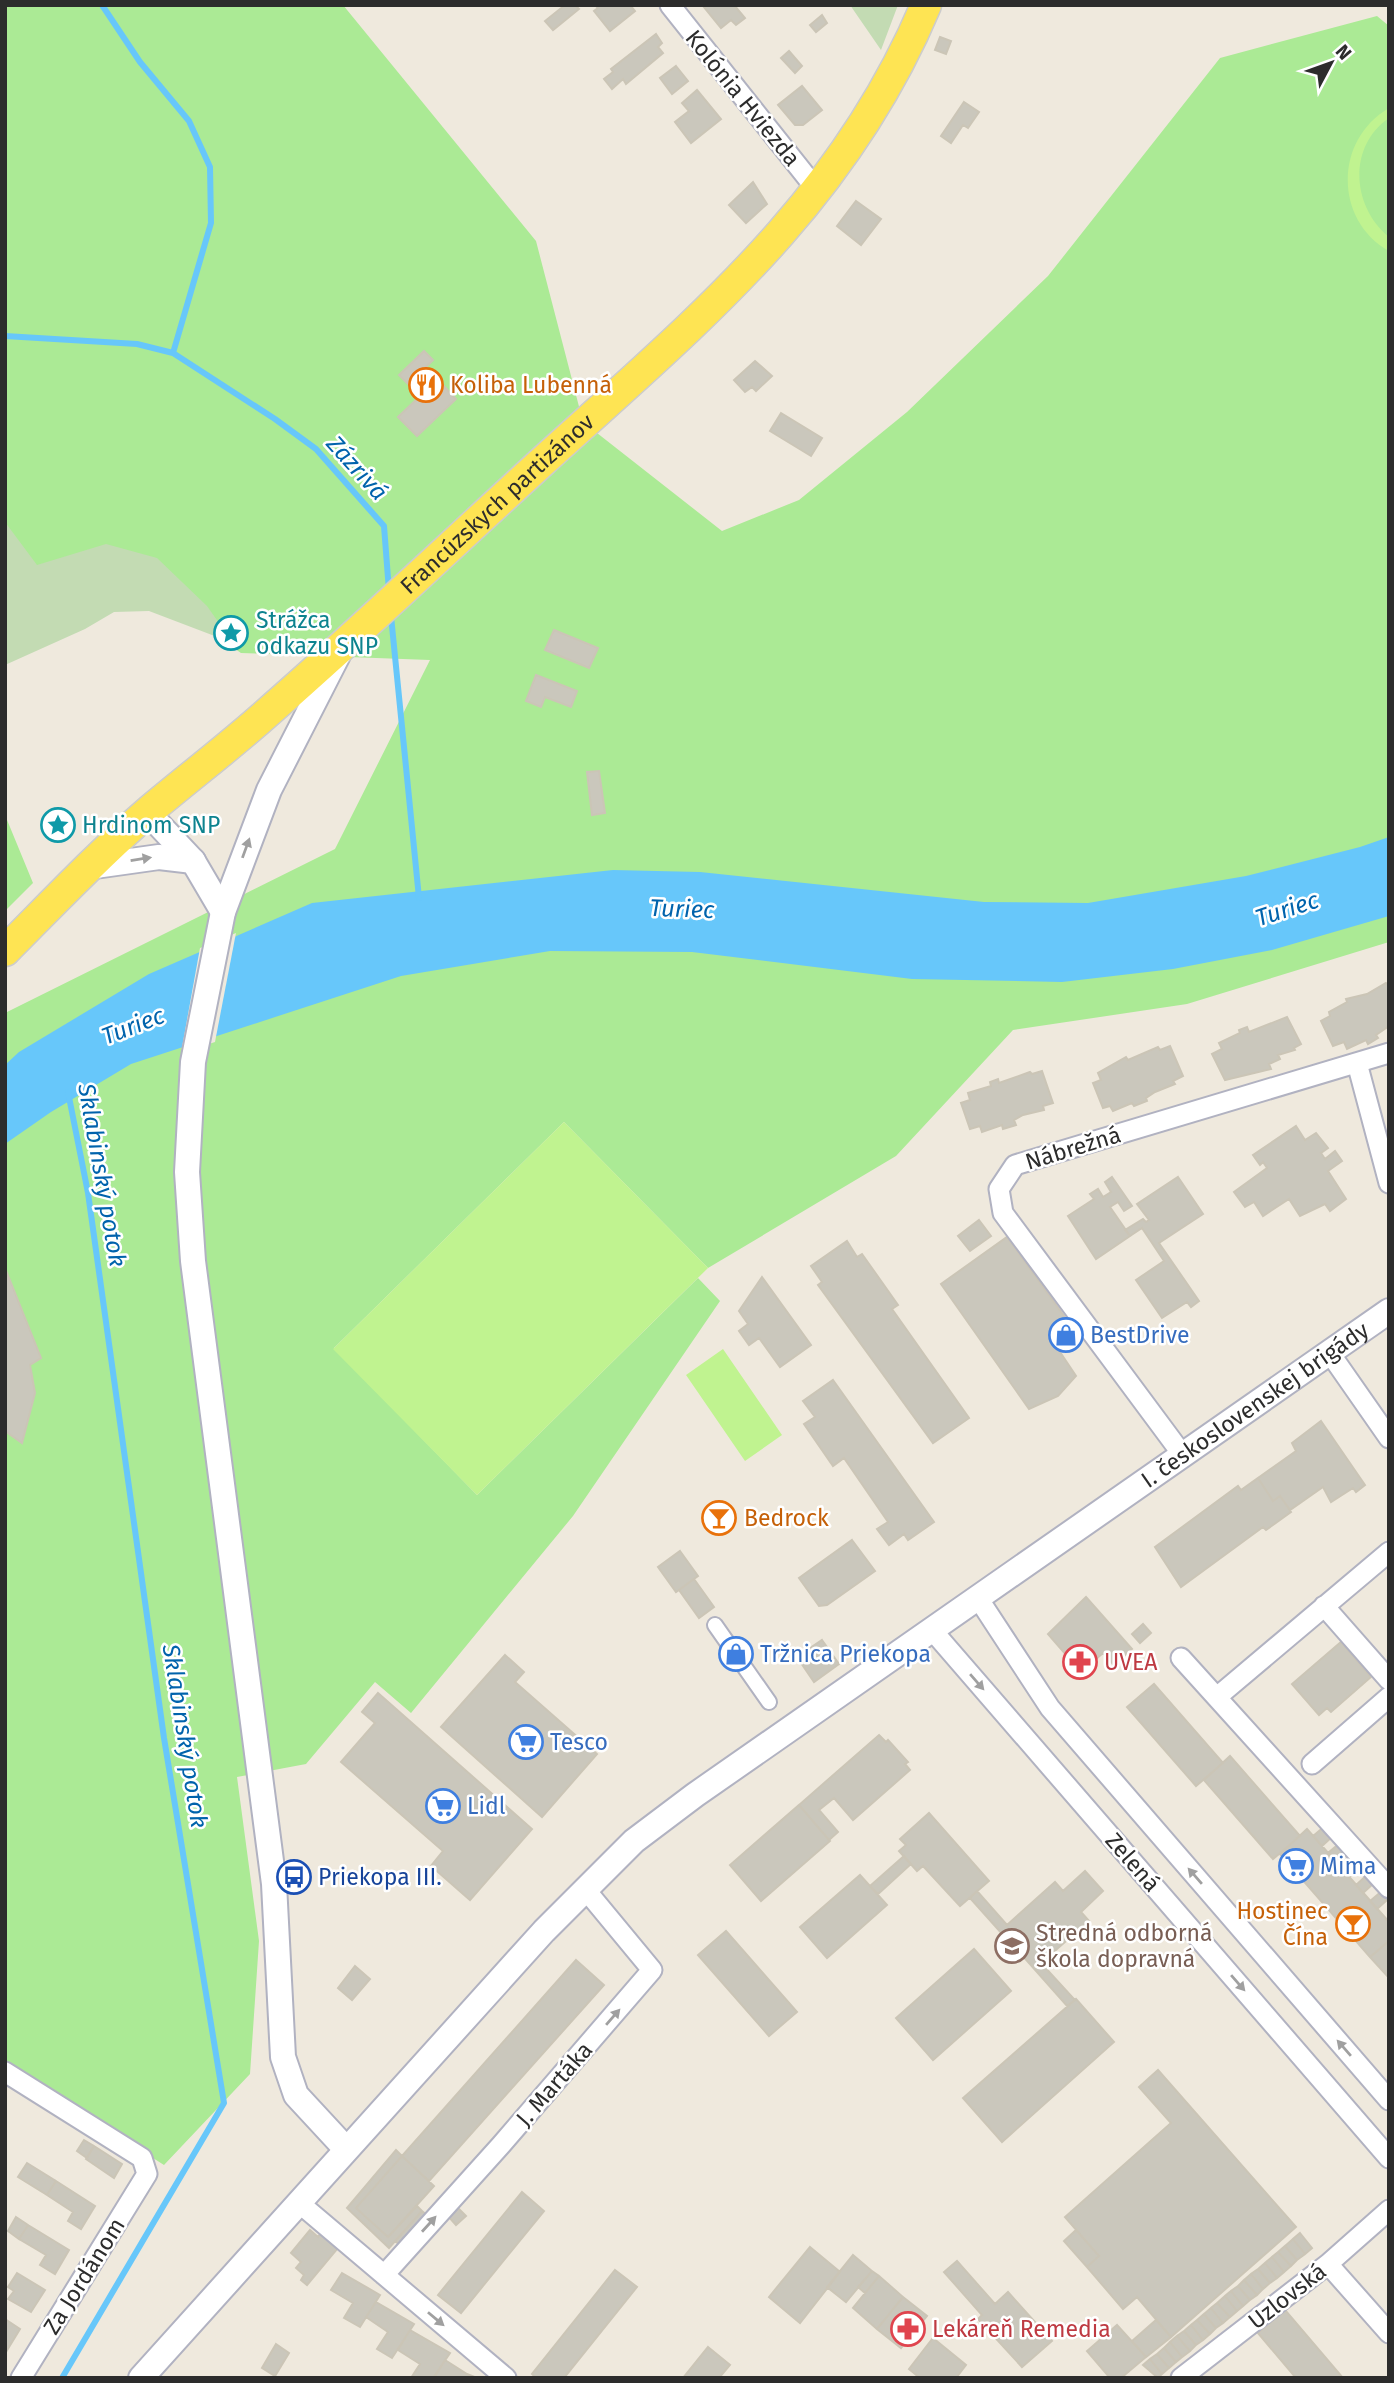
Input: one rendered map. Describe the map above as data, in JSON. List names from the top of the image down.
{
  "streets": {
    "main road": ["Francúzskych partizánov"],
    "street": [
      "Kolónia Hviezda",
      "Nábrežná",
      "I. československej brigády",
      "Zelená",
      "J. Martáka",
      "Za Jordánom",
      "Uzlovská"
    ]
  },
  "crossings": [
    ["Kolónia Hviezda", "Francúzskych partizánov"],
    ["Nábrežná", "I. československej brigády"],
    ["I. československej brigády", "Zelená"],
    ["I. československej brigády", "J. Martáka"]
  ],
  "one_way": ["J. Martáka"],
  "water": ["Zázrivá", "Turiec", "Sklabinský potok"],
  "places": {
    "restaurant": ["Koliba Lubenná"],
    "place": ["Strážca odkazu SNP", "Hrdinom SNP"],
    "shop": ["BestDrive", "Tržnica Priekopa"],
    "bar": ["Bedrock", "Hostinec Čína"],
    "pharmacy": ["UVEA", "Lekáreň Remedia"],
    "supermarket": ["Tesco", "Lidl", "Mima"],
    "bus stop": ["Priekopa III."],
    "school or university": ["Stredná odborná škola dopravná"]
  },
  "north": "top right"
}
